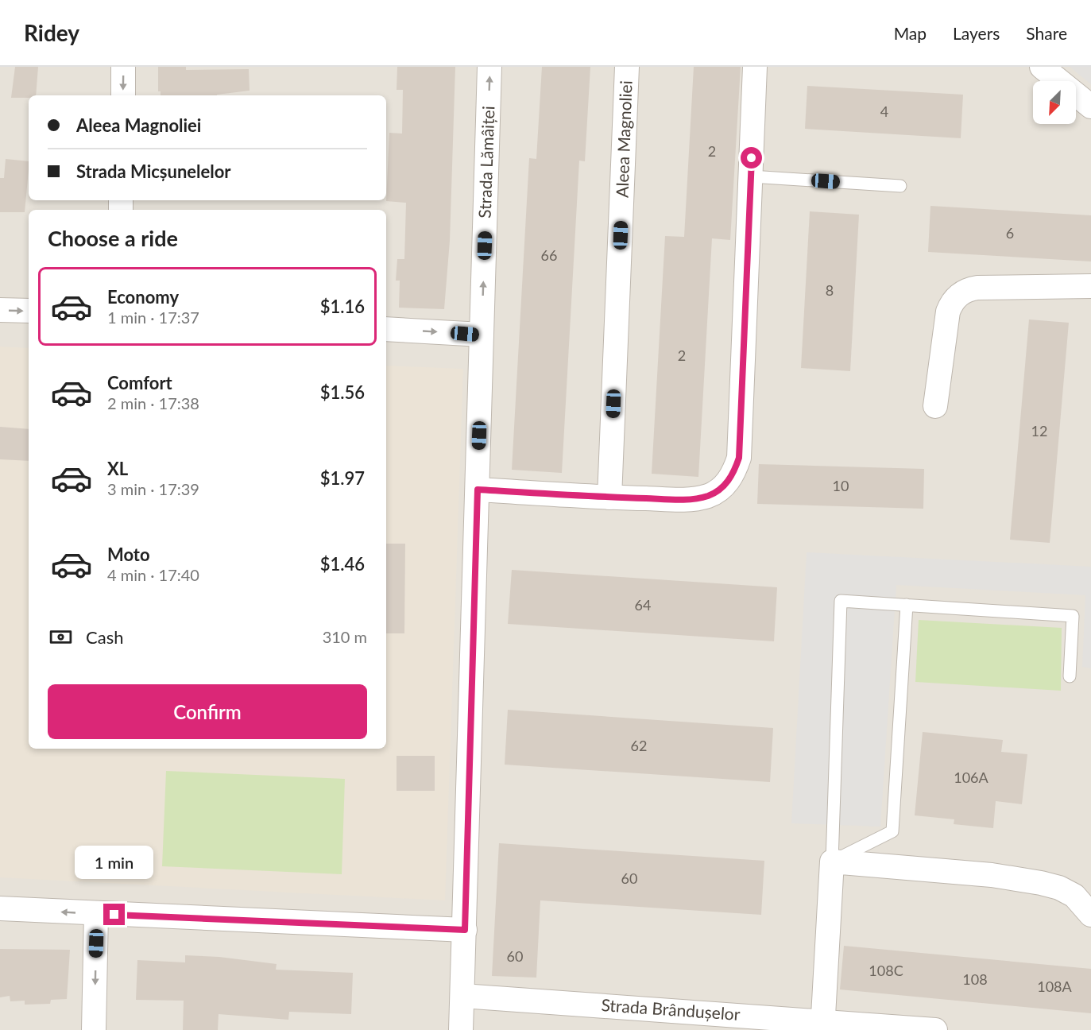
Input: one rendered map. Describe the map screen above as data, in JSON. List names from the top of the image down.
{
  "streets": {
    "street": ["Aleea Magnoliei", "Strada Lămâiței", "Strada Brândușelor"]
  },
  "crossings": [
    ["Strada Lămâiței", "Strada Brândușelor"]
  ],
  "house_numbers": [
    "4",
    "2",
    "6",
    "66",
    "8",
    "2",
    "12",
    "10",
    "64",
    "62",
    "106A",
    "60",
    "60",
    "108C",
    "108",
    "108A"
  ],
  "north": "bottom left",
  "page": {
    "header": "Ridey",
    "nav": ["Map", "Layers", "Share"],
    "banner": ["Aleea Magnoliei", "Strada Micșunelelor"],
    "heading": "Choose a ride",
    "list": [
      {
        "name": "Economy",
        "note": "1 min · 17:37",
        "value": "$1.16"
      },
      {
        "name": "Comfort",
        "note": "2 min · 17:38",
        "value": "$1.56"
      },
      {
        "name": "XL",
        "note": "3 min · 17:39",
        "value": "$1.97"
      },
      {
        "name": "Moto",
        "note": "4 min · 17:40",
        "value": "$1.46"
      }
    ],
    "pay": ["Cash", "310 m"],
    "buttons": "Confirm",
    "bubble": "1 min"
  }
}
